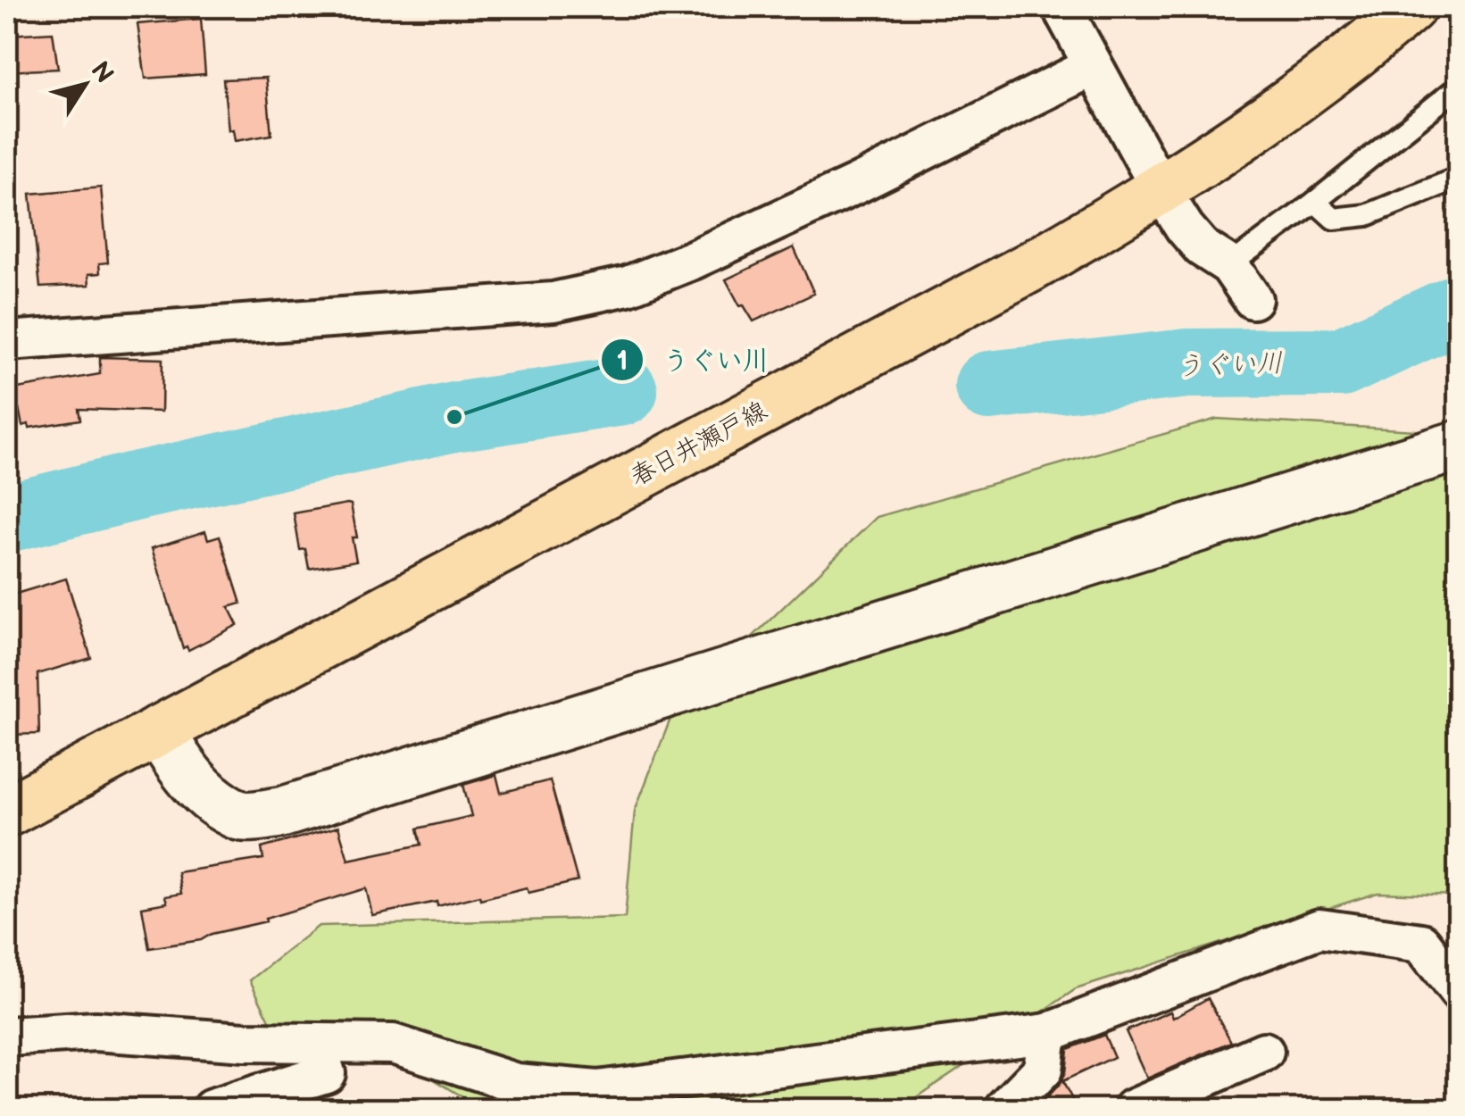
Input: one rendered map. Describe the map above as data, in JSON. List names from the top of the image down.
{
  "streets": {
    "main road": ["春日井瀬戸線"]
  },
  "water": ["うぐい川"],
  "places": ["うぐい川"],
  "north": "top right"
}
